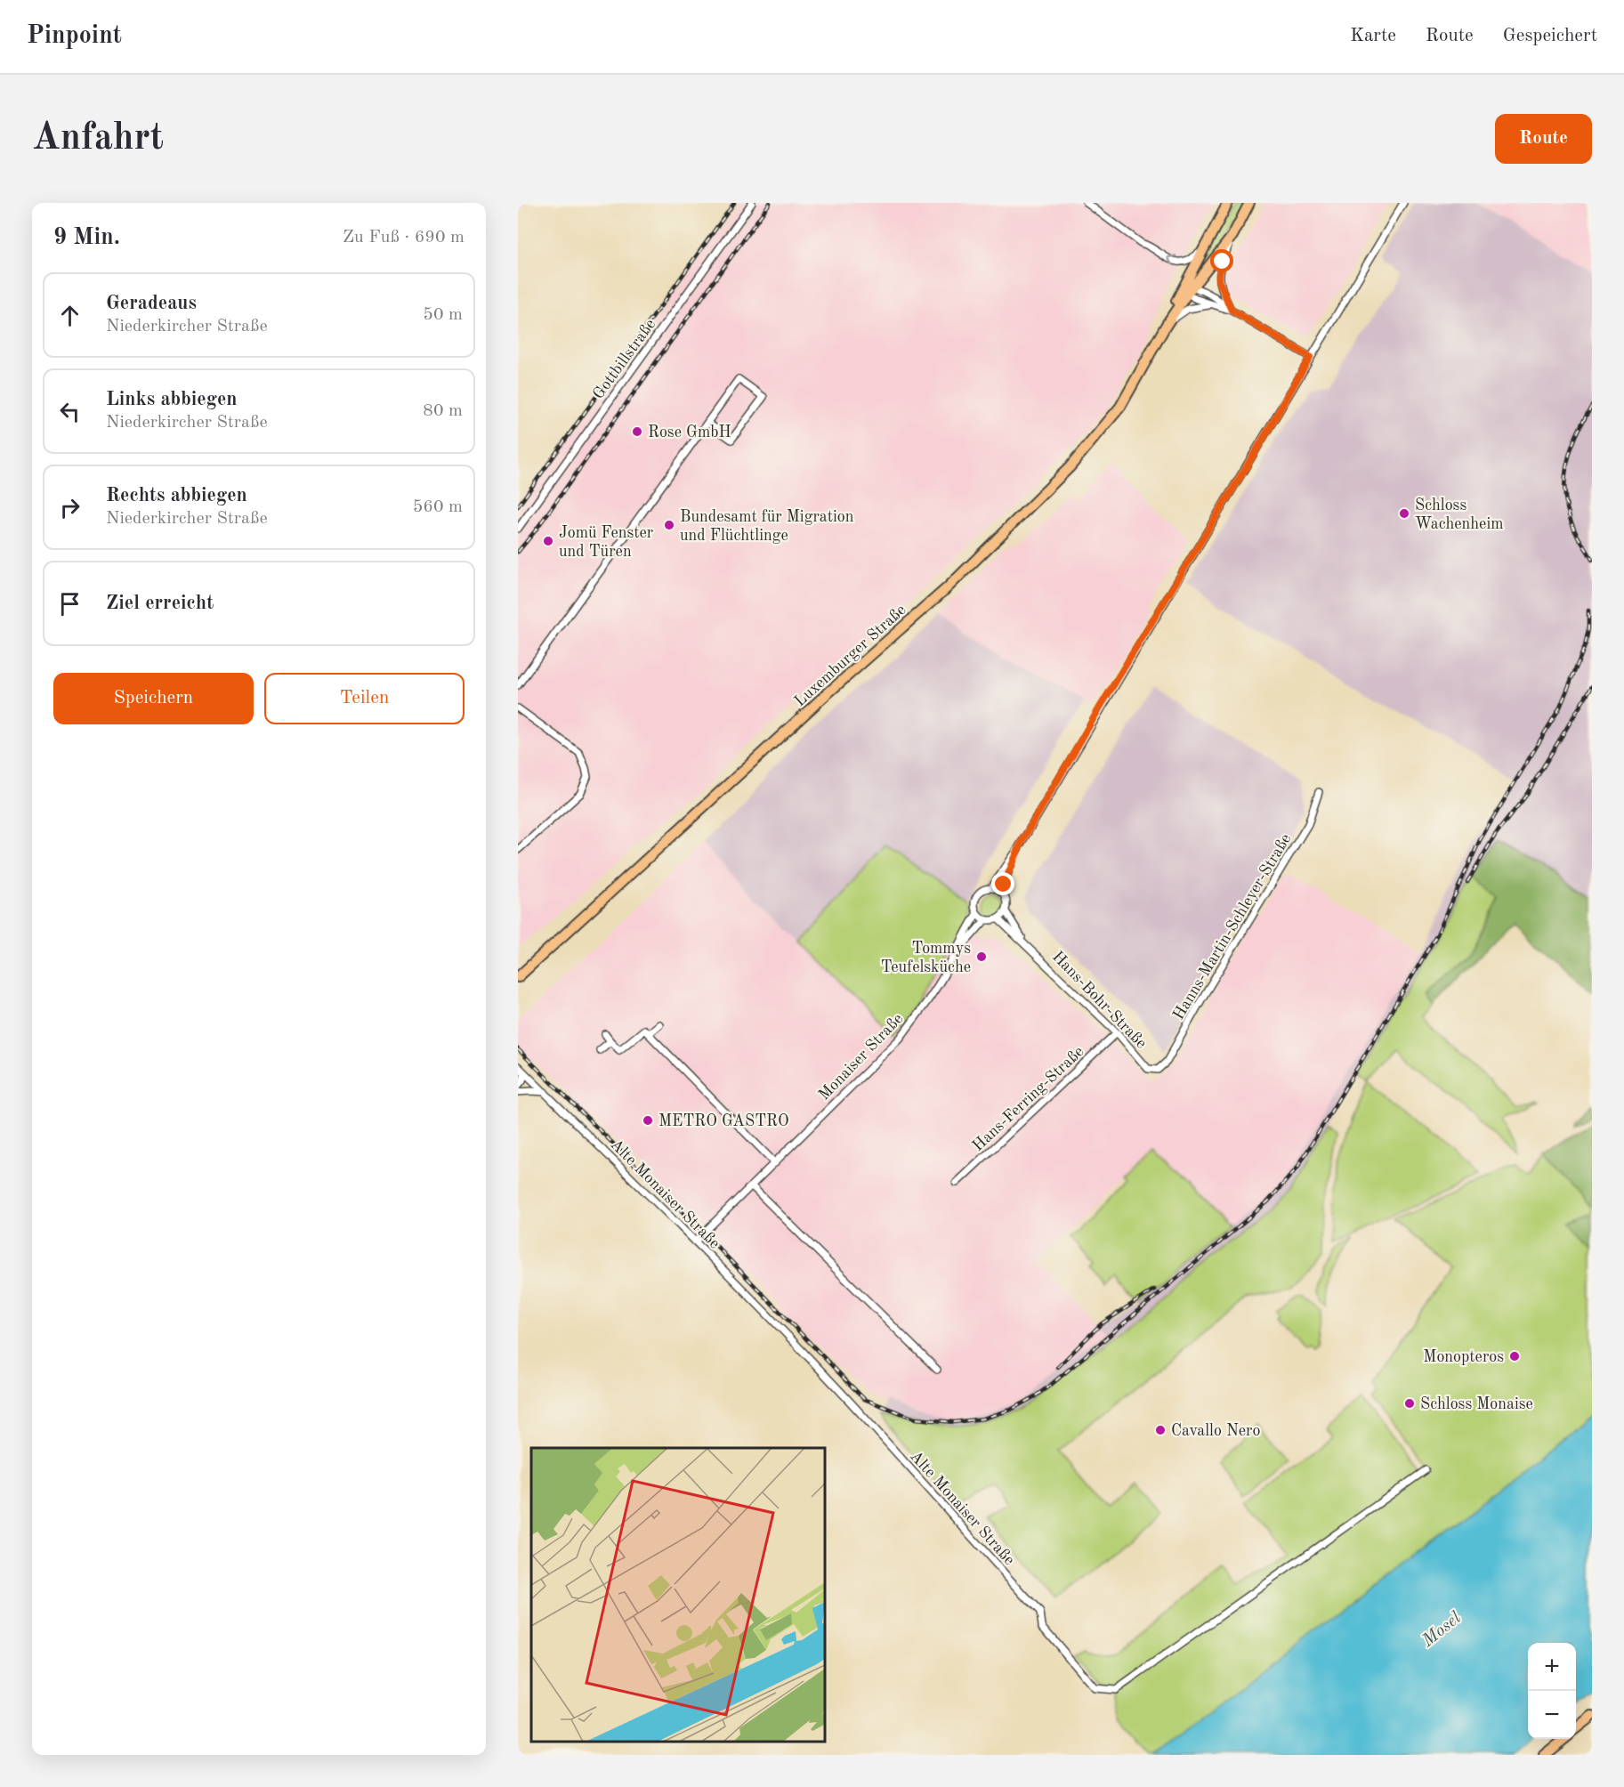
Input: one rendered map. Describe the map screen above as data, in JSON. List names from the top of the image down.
{
  "streets": {
    "main road": ["Luxemburger Straße"],
    "street": [
      "Gottbillstraße",
      "Hanns-Martin-Schleyer-Straße",
      "Hans-Bohr-Straße",
      "Monaiser Straße",
      "Hans-Ferring-Straße",
      "Alte Monaiser Straße"
    ]
  },
  "crossings": [
    ["Hanns-Martin-Schleyer-Straße", "Hans-Bohr-Straße"],
    ["Hans-Bohr-Straße", "Monaiser Straße"],
    ["Hans-Bohr-Straße", "Hans-Ferring-Straße"],
    ["Monaiser Straße", "Alte Monaiser Straße"]
  ],
  "water": ["Mosel"],
  "places": [
    "Rose GmbH",
    "Schloss Wachenheim",
    "Bundesamt für Migration und Flüchtlinge",
    "Jomü Fenster und Türen",
    "Tommys Teufelsküche",
    "METRO GASTRO",
    "Monopteros",
    "Schloss Monaise",
    "Cavallo Nero"
  ],
  "page": {
    "header": "Pinpoint",
    "nav": ["Karte", "Route", "Gespeichert"],
    "buttons": [
      "Route",
      ["Speichern", "Teilen"]
    ],
    "title": "Anfahrt",
    "heading": ["9 Min.", "Zu Fuß · 690 m"],
    "list": [
      ["Geradeaus", "Niederkircher Straße", "50 m"],
      ["Links abbiegen", "Niederkircher Straße", "80 m"],
      ["Rechts abbiegen", "Niederkircher Straße", "560 m"],
      "Ziel erreicht"
    ],
    "map_buttons": ["+", "−"]
  }
}
